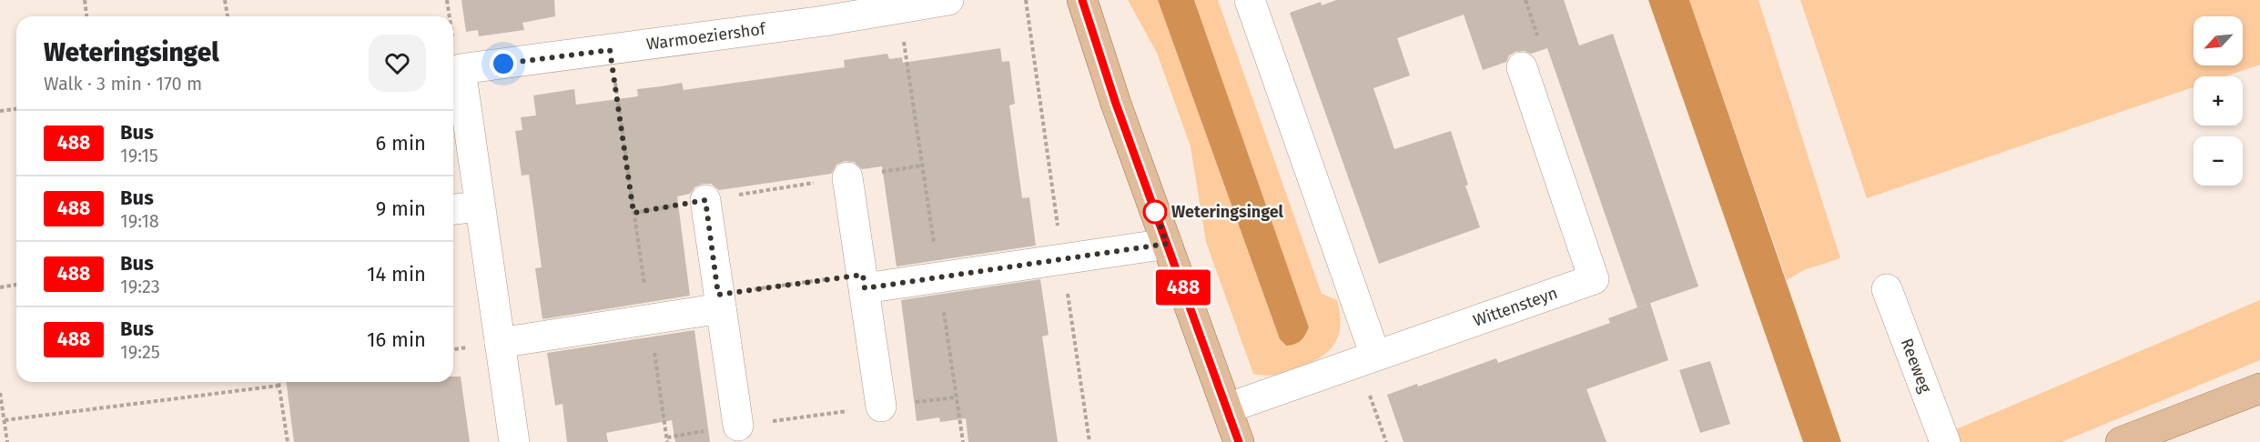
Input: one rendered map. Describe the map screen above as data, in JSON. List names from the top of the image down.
{
  "streets": {
    "street": ["Warmoeziershof", "Wittensteyn", "Reeweg"]
  },
  "places": ["Weteringsingel"],
  "lines": ["bus line 488"],
  "north": "bottom left",
  "page": {
    "on_map": "488",
    "map_buttons": ["+", "−"],
    "heading": ["Weteringsingel", "Walk · 3 min · 170 m"],
    "list": [
      {
        "mark": "488",
        "name": "Bus",
        "note": "19:15",
        "value": "6 min"
      },
      {
        "mark": "488",
        "name": "Bus",
        "note": "19:18",
        "value": "9 min"
      },
      {
        "mark": "488",
        "name": "Bus",
        "note": "19:23",
        "value": "14 min"
      },
      {
        "mark": "488",
        "name": "Bus",
        "note": "19:25",
        "value": "16 min"
      }
    ]
  }
}
